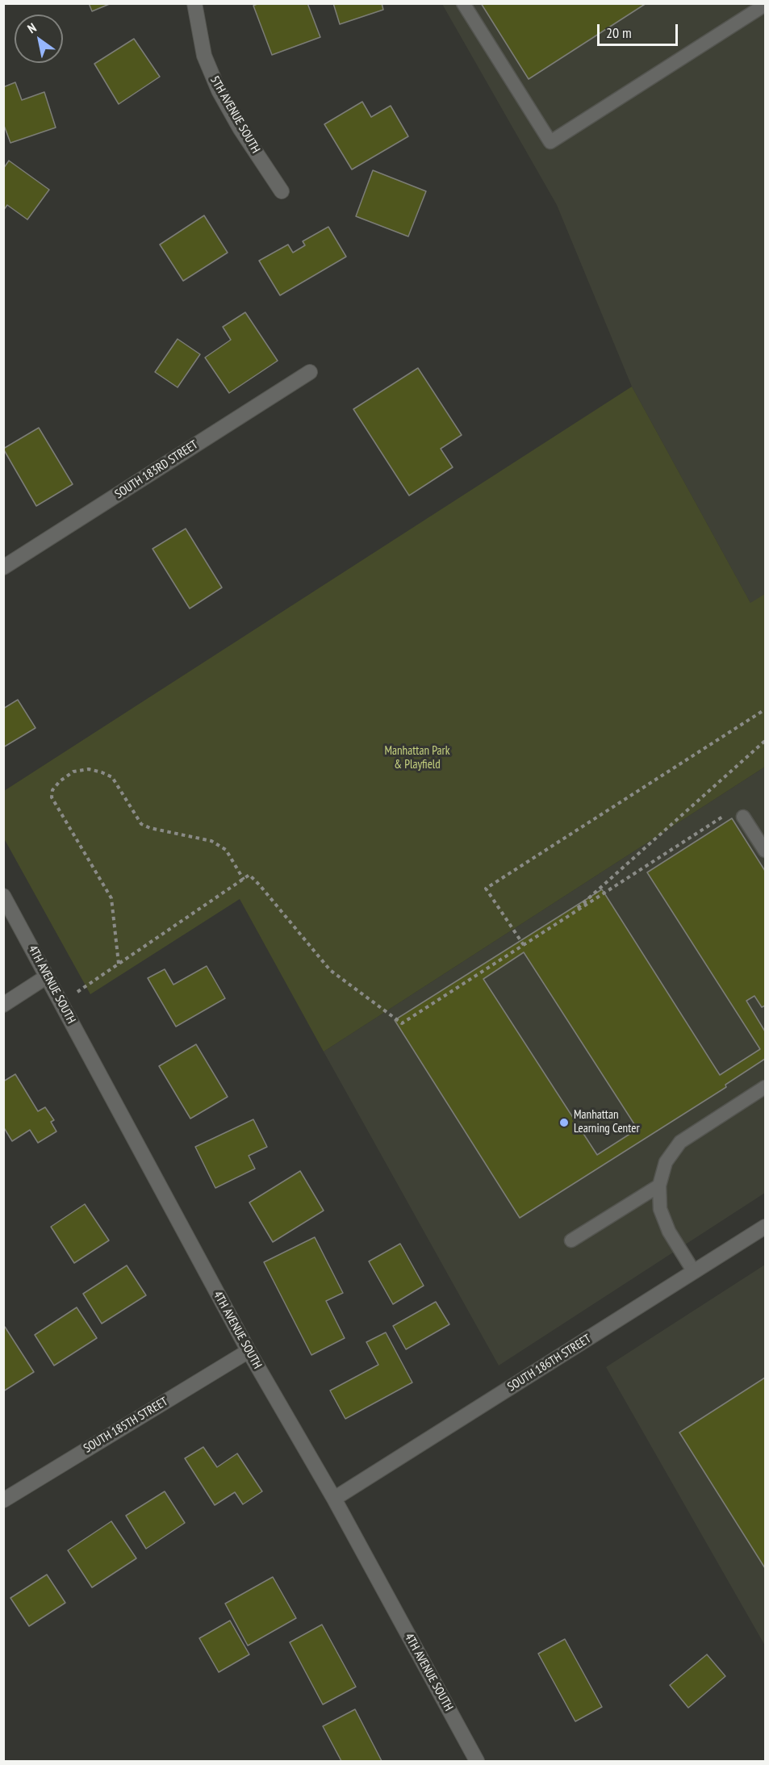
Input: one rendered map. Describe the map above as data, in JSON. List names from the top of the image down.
{
  "streets": {
    "street": [
      "5TH AVENUE SOUTH",
      "SOUTH 183RD STREET",
      "4TH AVENUE SOUTH",
      "SOUTH 186TH STREET",
      "SOUTH 185TH STREET"
    ]
  },
  "crossings": [
    ["4TH AVENUE SOUTH", "SOUTH 186TH STREET"],
    ["4TH AVENUE SOUTH", "SOUTH 185TH STREET"]
  ],
  "parks": ["Manhattan Park & Playfield"],
  "places": ["Manhattan Learning Center"],
  "scale_bar": "20 m",
  "north": "top left"
}
